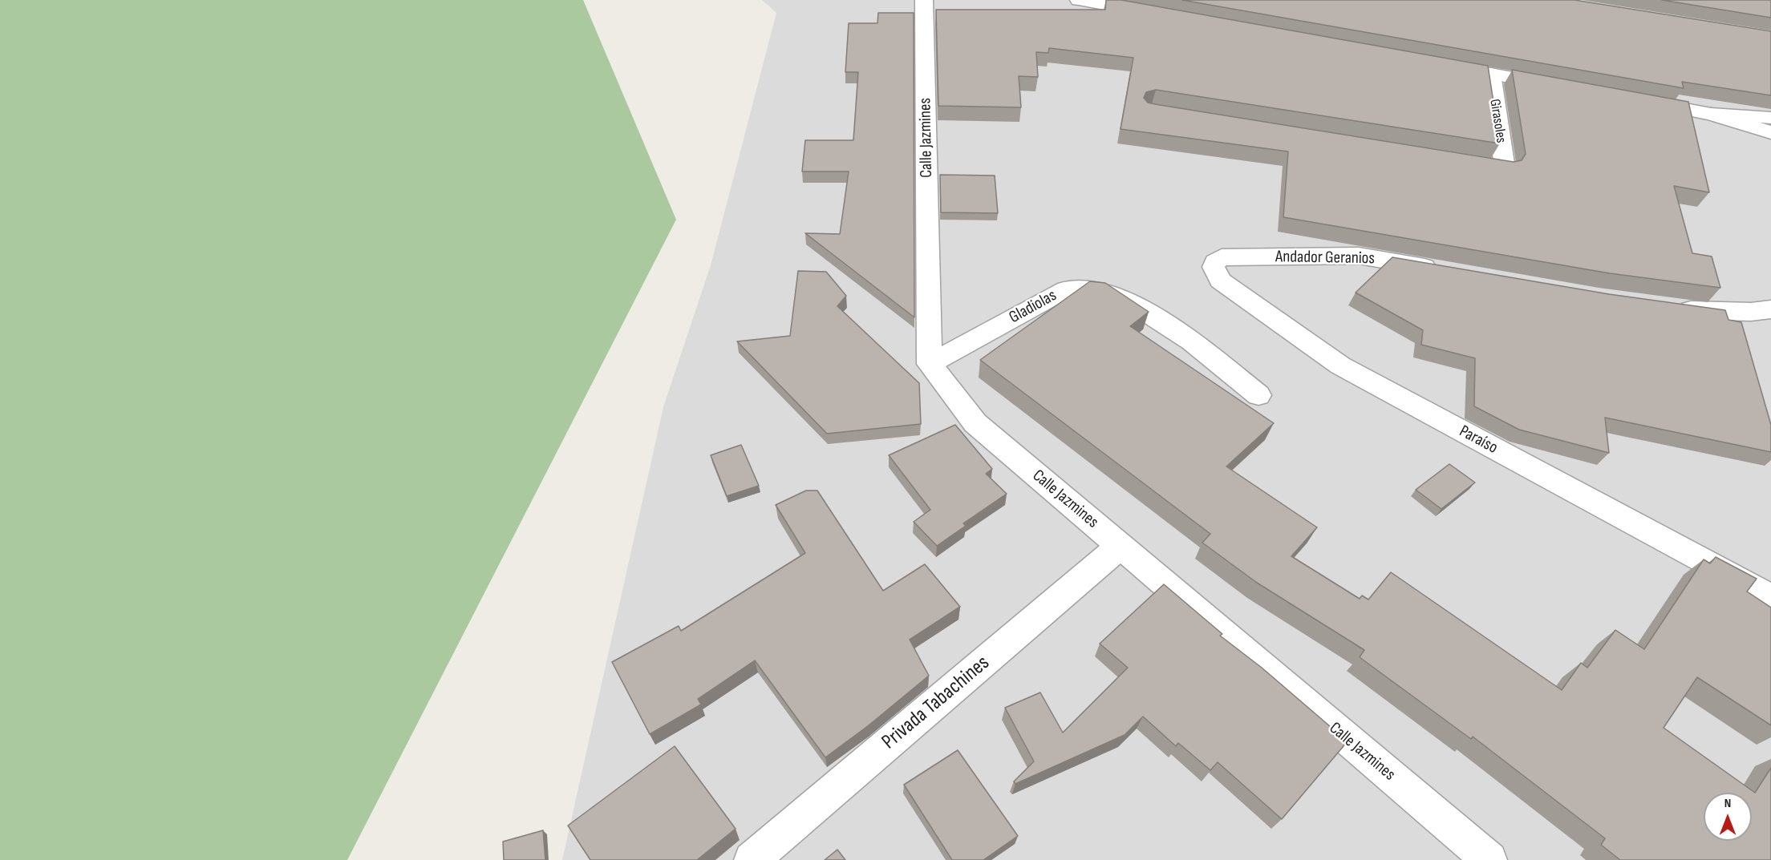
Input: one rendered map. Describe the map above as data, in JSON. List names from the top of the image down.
{
  "streets": {
    "street": [
      "Girasoles",
      "Calle Jazmines",
      "Andador Geranios",
      "Gladiolas",
      "Paraíso",
      "Privada Tabachines"
    ]
  },
  "crossings": [
    ["Calle Jazmines", "Gladiolas"],
    ["Calle Jazmines", "Privada Tabachines"],
    ["Andador Geranios", "Paraíso"]
  ],
  "north": "top"
}
